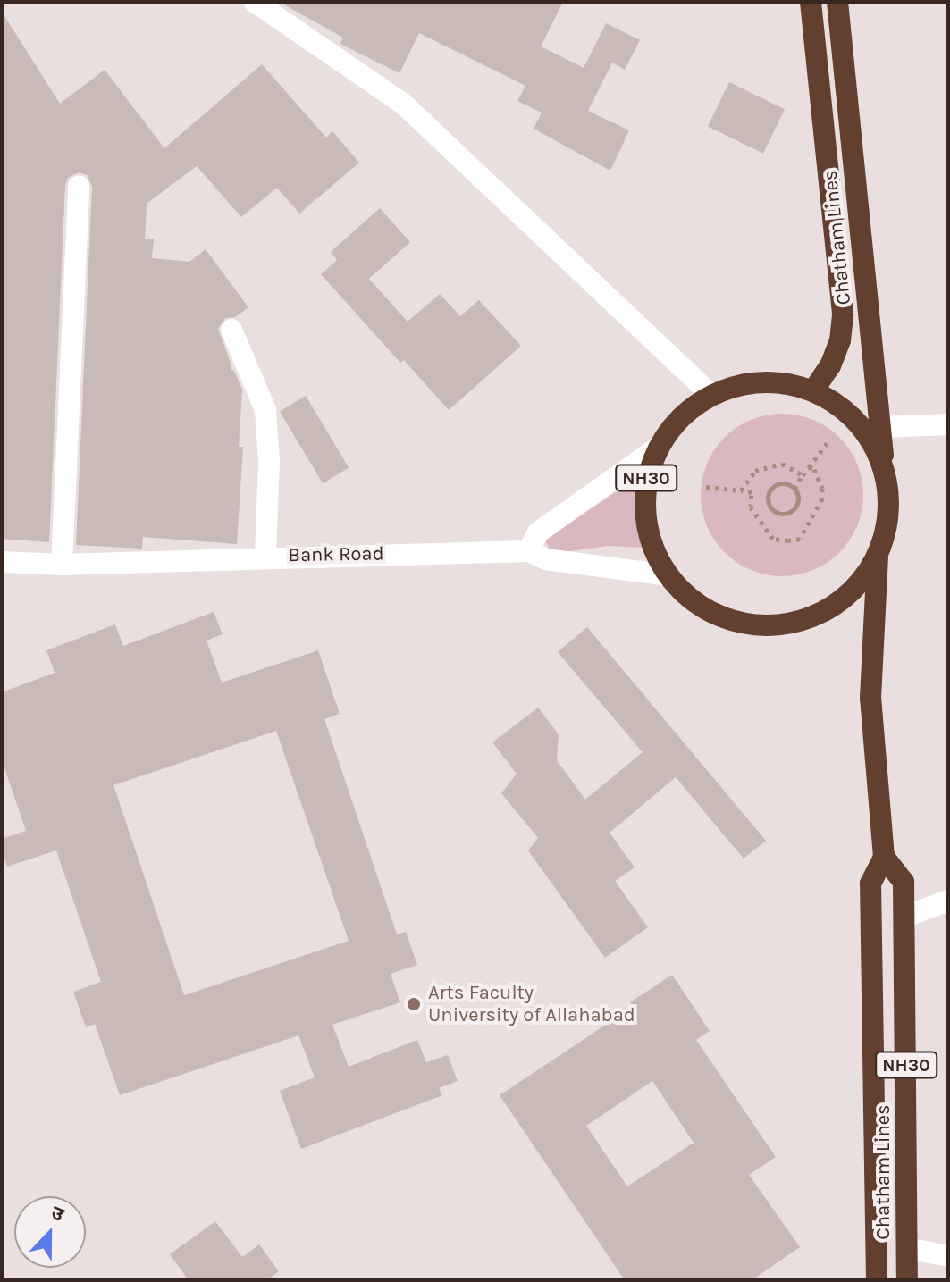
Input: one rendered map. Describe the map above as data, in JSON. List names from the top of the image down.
{
  "streets": {
    "highway": ["Chatham Lines", "NH30"],
    "street": ["Bank Road"]
  },
  "crossings": [
    ["Chatham Lines", "Bank Road"]
  ],
  "places": ["Arts Faculty University of Allahabad"],
  "north": "top"
}
